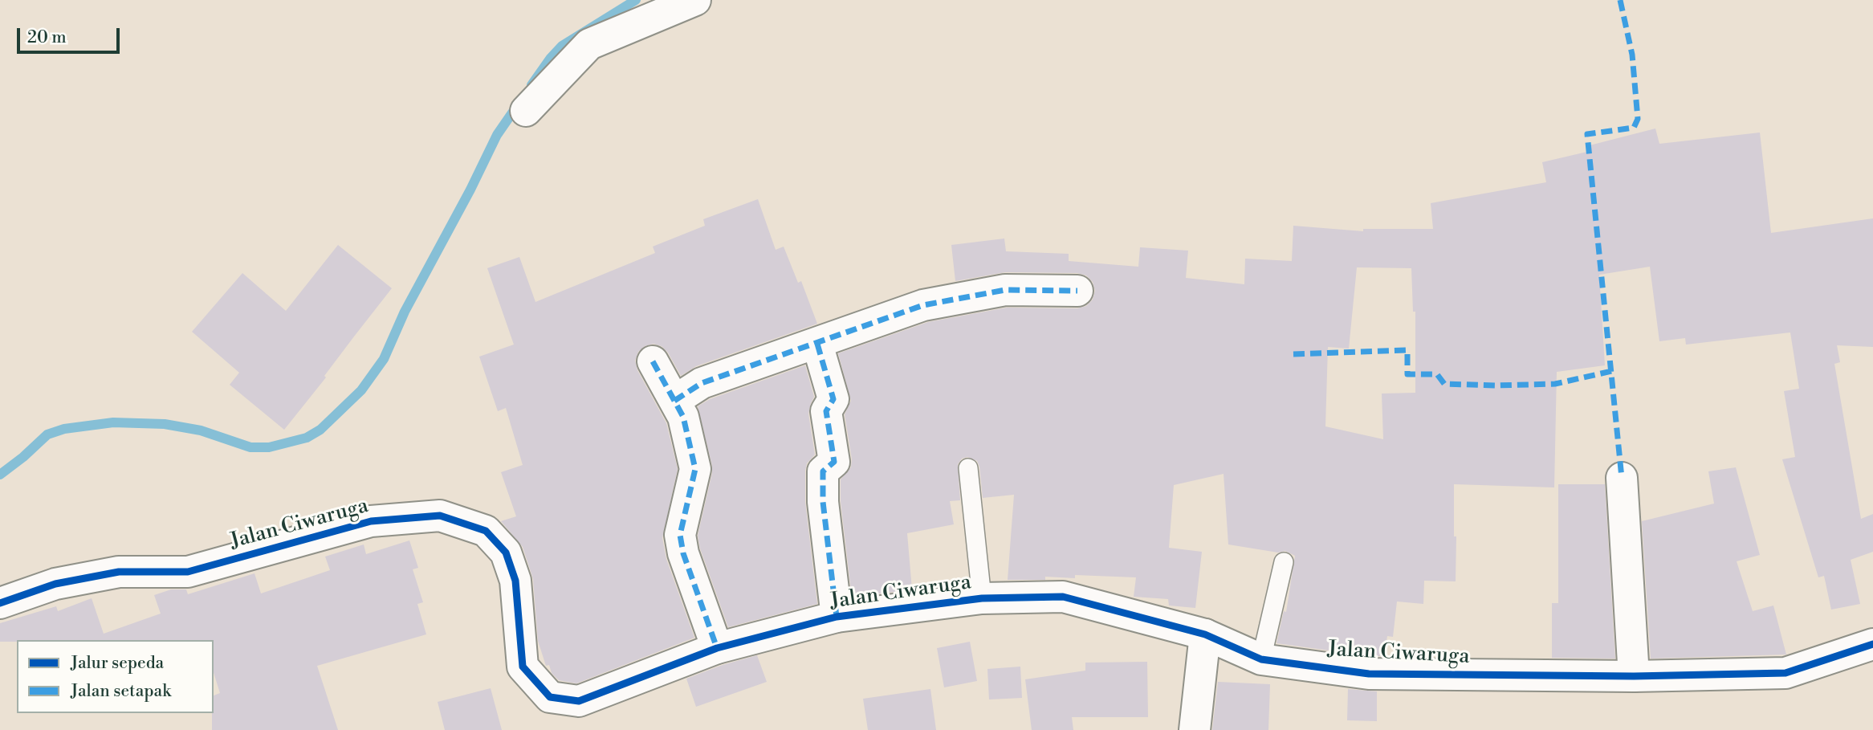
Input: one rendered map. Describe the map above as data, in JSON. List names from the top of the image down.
{
  "streets": {
    "street": ["Jalan Ciwaruga"]
  },
  "legend": ["Jalur sepeda", "Jalan setapak"],
  "scale_bar": "20 m"
}
